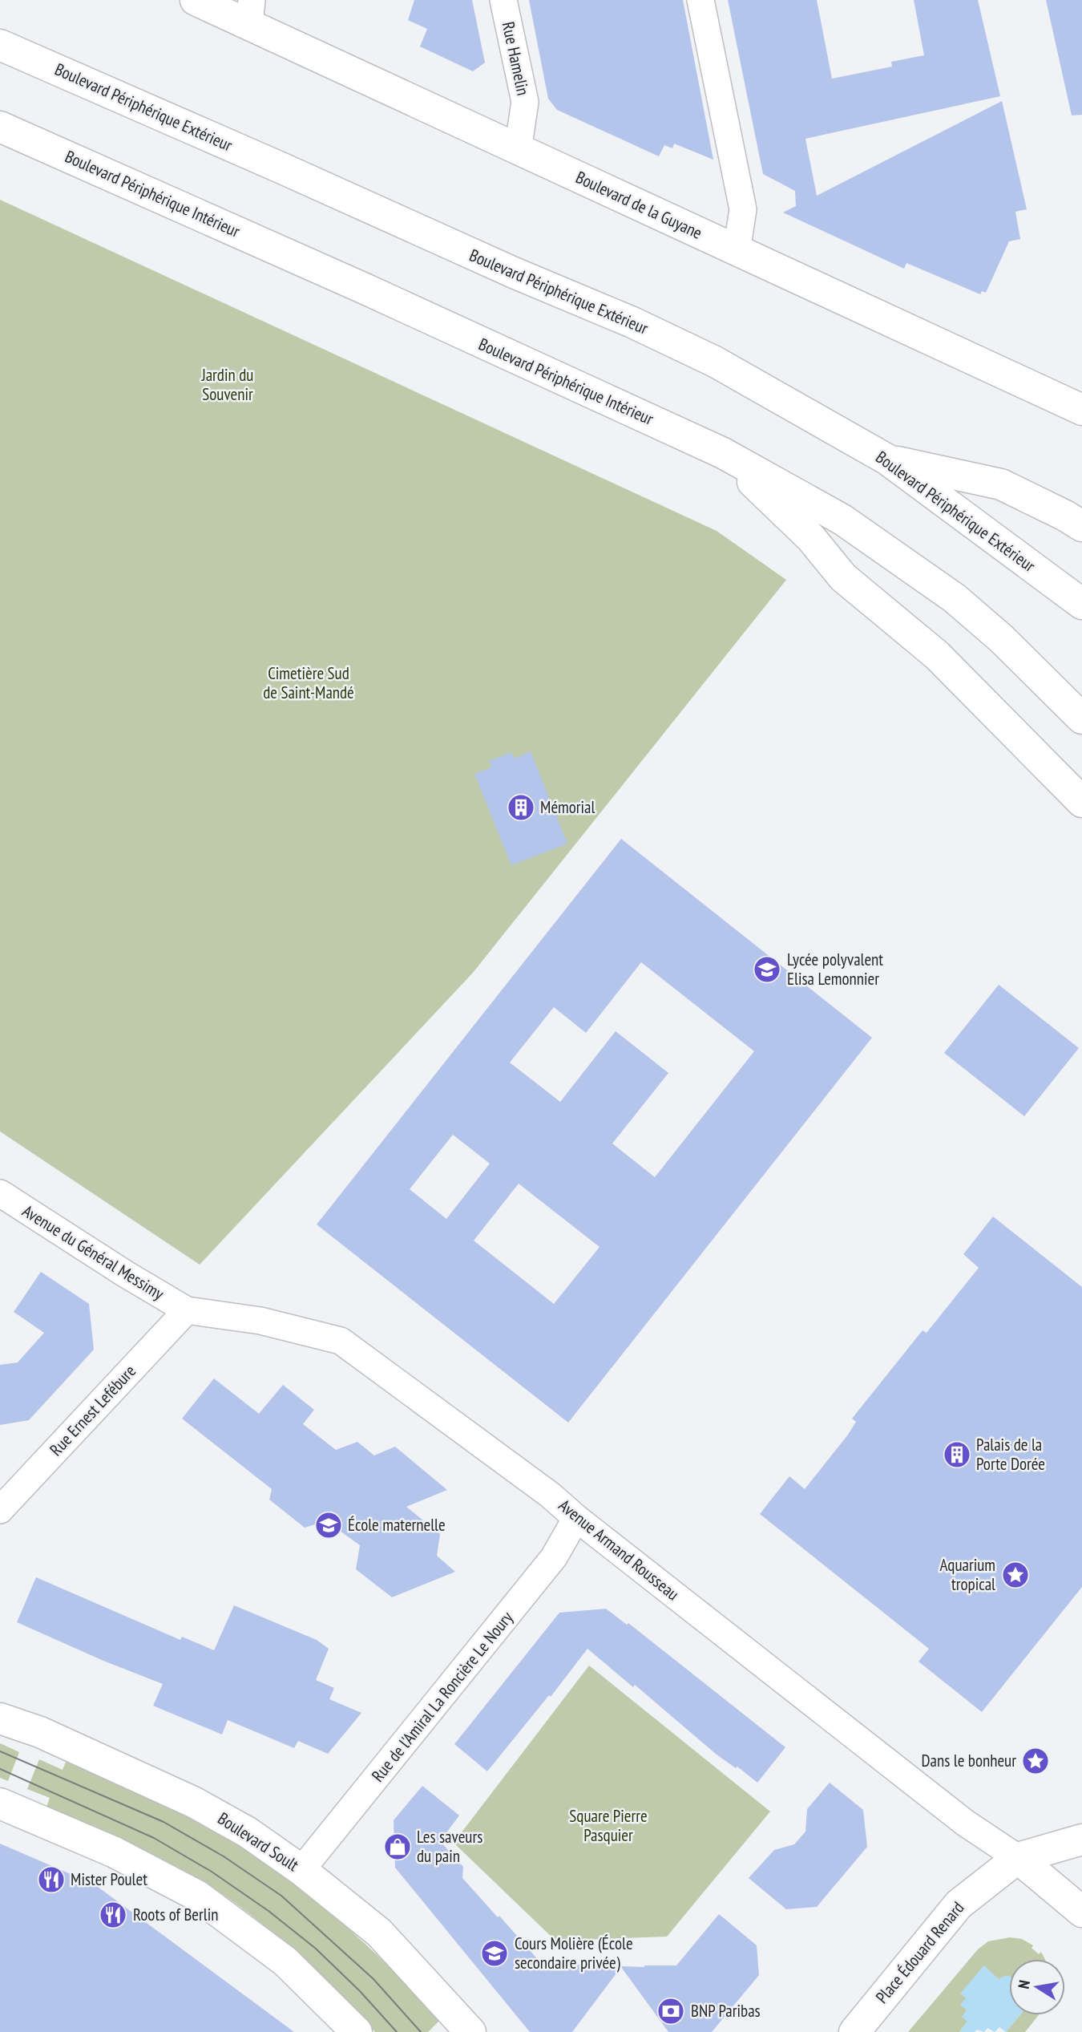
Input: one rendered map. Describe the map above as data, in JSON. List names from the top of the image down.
{
  "streets": {
    "main road": [
      "Boulevard Périphérique Extérieur",
      "Boulevard Périphérique Intérieur",
      "Boulevard de la Guyane",
      "Boulevard Soult",
      "Place Édouard Renard"
    ],
    "street": [
      "Rue Hamelin",
      "Avenue du Général Messimy",
      "Rue Ernest Lefébure",
      "Avenue Armand Rousseau",
      "Rue de l'Amiral La Roncière Le Noury"
    ]
  },
  "crossings": [
    ["Rue Hamelin", "Boulevard de la Guyane"],
    ["Avenue du Général Messimy", "Rue Ernest Lefébure"],
    ["Avenue du Général Messimy", "Avenue Armand Rousseau"],
    ["Rue Ernest Lefébure", "Avenue Armand Rousseau"],
    ["Avenue Armand Rousseau", "Rue de l'Amiral La Roncière Le Noury"],
    ["Avenue Armand Rousseau", "Place Édouard Renard"],
    ["Rue de l'Amiral La Roncière Le Noury", "Boulevard Soult"]
  ],
  "parks": ["Jardin du Souvenir", "Cimetière Sud de Saint-Mandé", "Square Pierre Pasquier"],
  "places": {
    "building": ["Mémorial", "Palais de la Porte Dorée"],
    "school or university": ["Lycée polyvalent Elisa Lemonnier", "École maternelle", "Cours Molière (École secondaire privée)"],
    "place": ["Aquarium tropical", "Dans le bonheur"],
    "shop": ["Les saveurs du pain"],
    "restaurant": ["Mister Poulet", "Roots of Berlin"],
    "bank": ["BNP Paribas"]
  },
  "north": "left"
}
